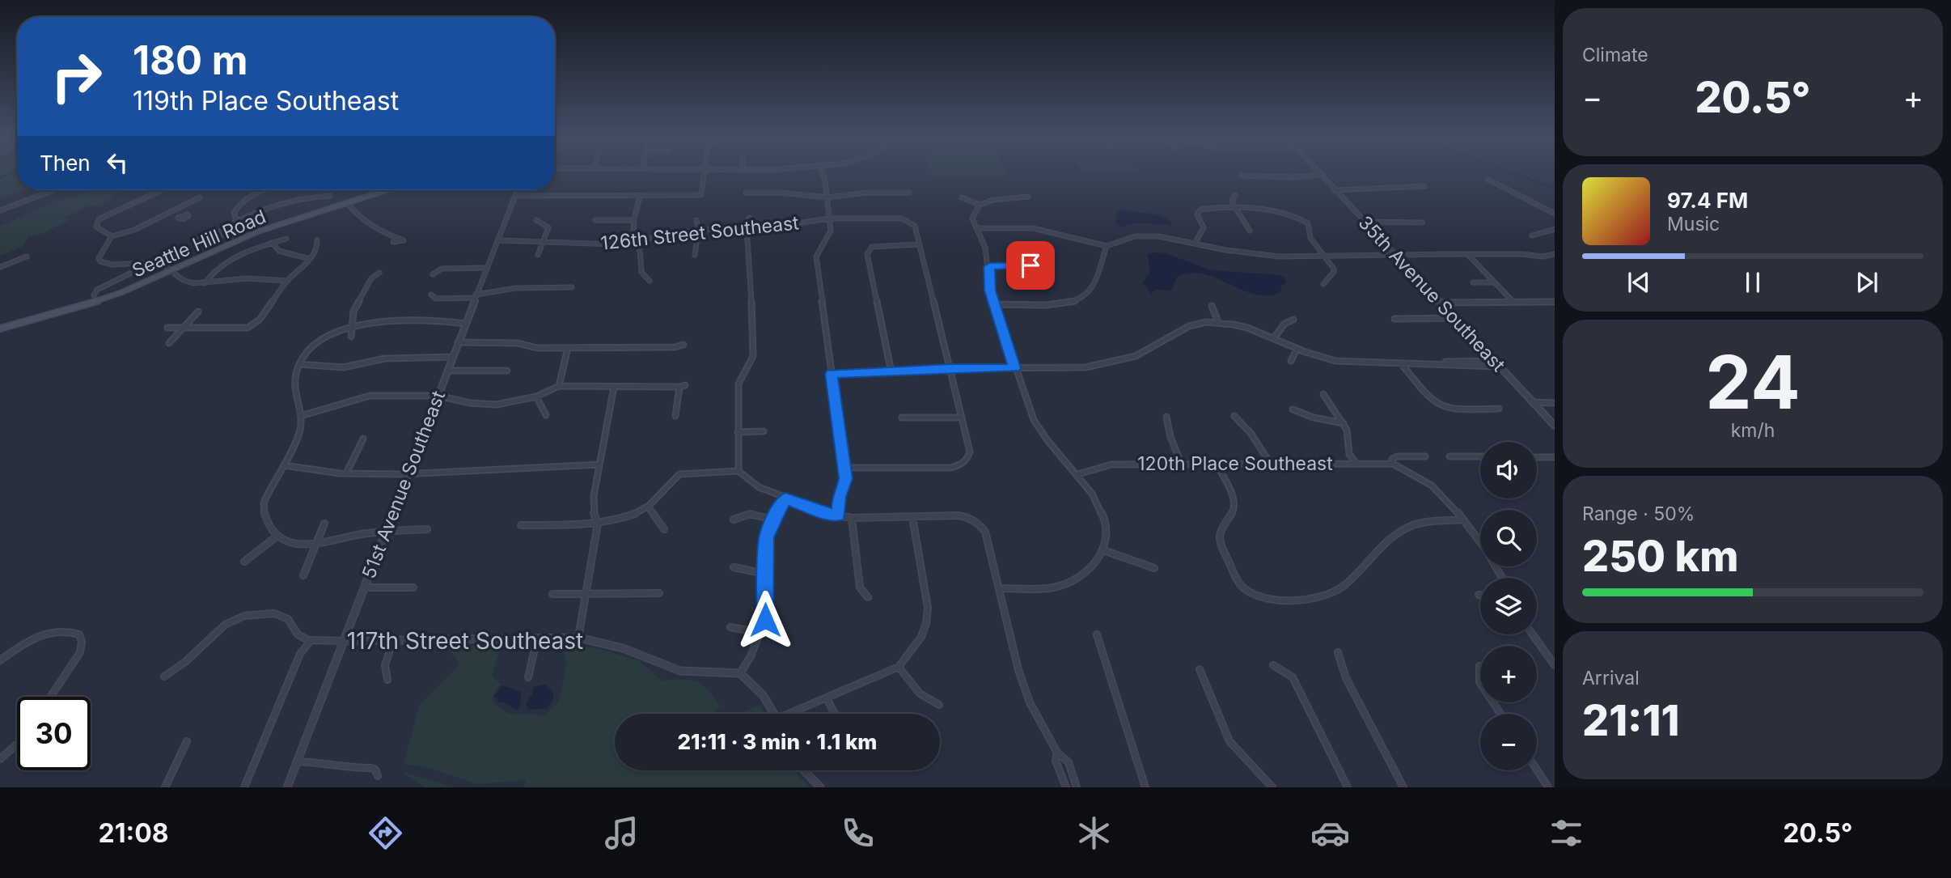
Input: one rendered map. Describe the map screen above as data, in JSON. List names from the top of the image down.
{
  "streets": {
    "main road": ["Seattle Hill Road"],
    "street": [
      "126th Street Southeast",
      "35th Avenue Southeast",
      "120th Place Southeast",
      "51st Avenue Southeast",
      "117th Street Southeast"
    ]
  },
  "crossings": [
    ["126th Street Southeast", "51st Avenue Southeast"],
    ["51st Avenue Southeast", "117th Street Southeast"]
  ],
  "page": {
    "tile": [
      "Climate",
      ["24", "km/h"],
      ["Range · 50%", "250 km"],
      ["Arrival", "21:11"]
    ],
    "turn": ["180 m", "119th Place Southeast"],
    "heat": ["−", "20.5°", "+"],
    "then": "Then",
    "song": ["97.4 FM", "Music"],
    "map_buttons": ["+", "−"],
    "limit": "30",
    "trip": "21:11 · 3 min · 1.1 km",
    "tabs": ["21:08", "20.5°"]
  }
}
